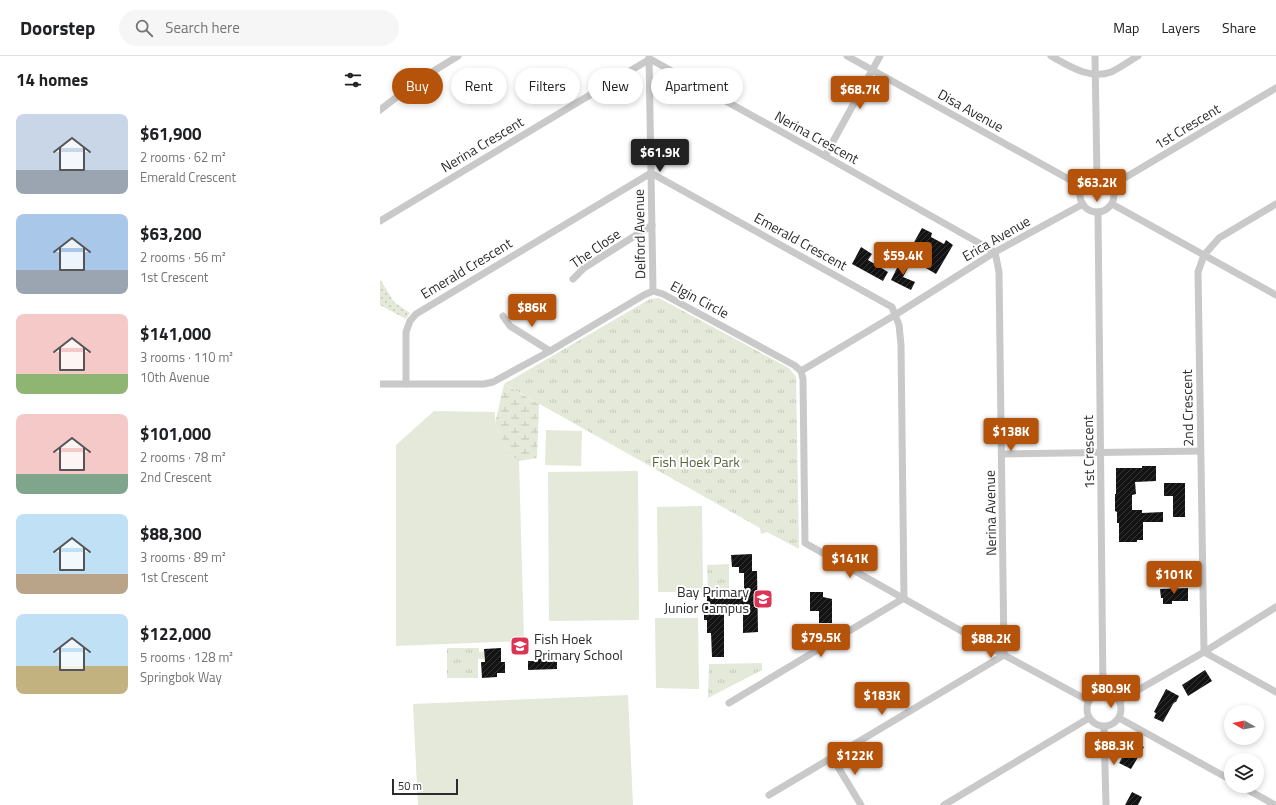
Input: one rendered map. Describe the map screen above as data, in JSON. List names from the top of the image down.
{
  "streets": {
    "street": [
      "Disa Avenue",
      "1st Crescent",
      "Nerina Crescent",
      "Delford Avenue",
      "Erica Avenue",
      "Emerald Crescent",
      "The Close",
      "Elgin Circle",
      "2nd Crescent",
      "Nerina Avenue"
    ]
  },
  "crossings": [
    ["Disa Avenue", "1st Crescent"],
    ["Disa Avenue", "Erica Avenue"],
    ["1st Crescent", "Erica Avenue"],
    ["Nerina Crescent", "Delford Avenue"],
    ["Nerina Crescent", "Erica Avenue"],
    ["Nerina Crescent", "Nerina Avenue"],
    ["Delford Avenue", "Emerald Crescent"],
    ["Delford Avenue", "The Close"],
    ["Delford Avenue", "Elgin Circle"],
    ["Erica Avenue", "Emerald Crescent"],
    ["Erica Avenue", "Elgin Circle"],
    ["Erica Avenue", "Nerina Avenue"],
    ["Emerald Crescent", "Elgin Circle"]
  ],
  "parks": ["Fish Hoek Park"],
  "places": {
    "school or university": ["Bay Primary Junior Campus", "Fish Hoek Primary School"]
  },
  "scale_bar": "50 m",
  "north": "left",
  "page": {
    "header": "Doorstep",
    "search": "Search here",
    "nav": ["Map", "Layers", "Share"],
    "heading": "14 homes",
    "chip": [
      "Buy",
      "Rent",
      "Filters",
      "New",
      "Apartment"
    ],
    "price": [
      "$68.7K",
      "$61.9K",
      "$63.2K",
      "$59.4K",
      "$86K",
      "$138K",
      "$141K",
      "$101K",
      "$79.5K",
      "$88.2K",
      "$80.9K",
      "$183K",
      "$88.3K",
      "$122K"
    ],
    "list": [
      {
        "name": "$61,900",
        "note": "2 rooms · 62 m² · Emerald Crescent"
      },
      {
        "name": "$63,200",
        "note": "2 rooms · 56 m² · 1st Crescent"
      },
      {
        "name": "$141,000",
        "note": "3 rooms · 110 m² · 10th Avenue"
      },
      {
        "name": "$101,000",
        "note": "2 rooms · 78 m² · 2nd Crescent"
      },
      {
        "name": "$88,300",
        "note": "3 rooms · 89 m² · 1st Crescent"
      },
      {
        "name": "$122,000",
        "note": "5 rooms · 128 m² · Springbok Way"
      }
    ],
    "scale": "50 m"
  }
}
